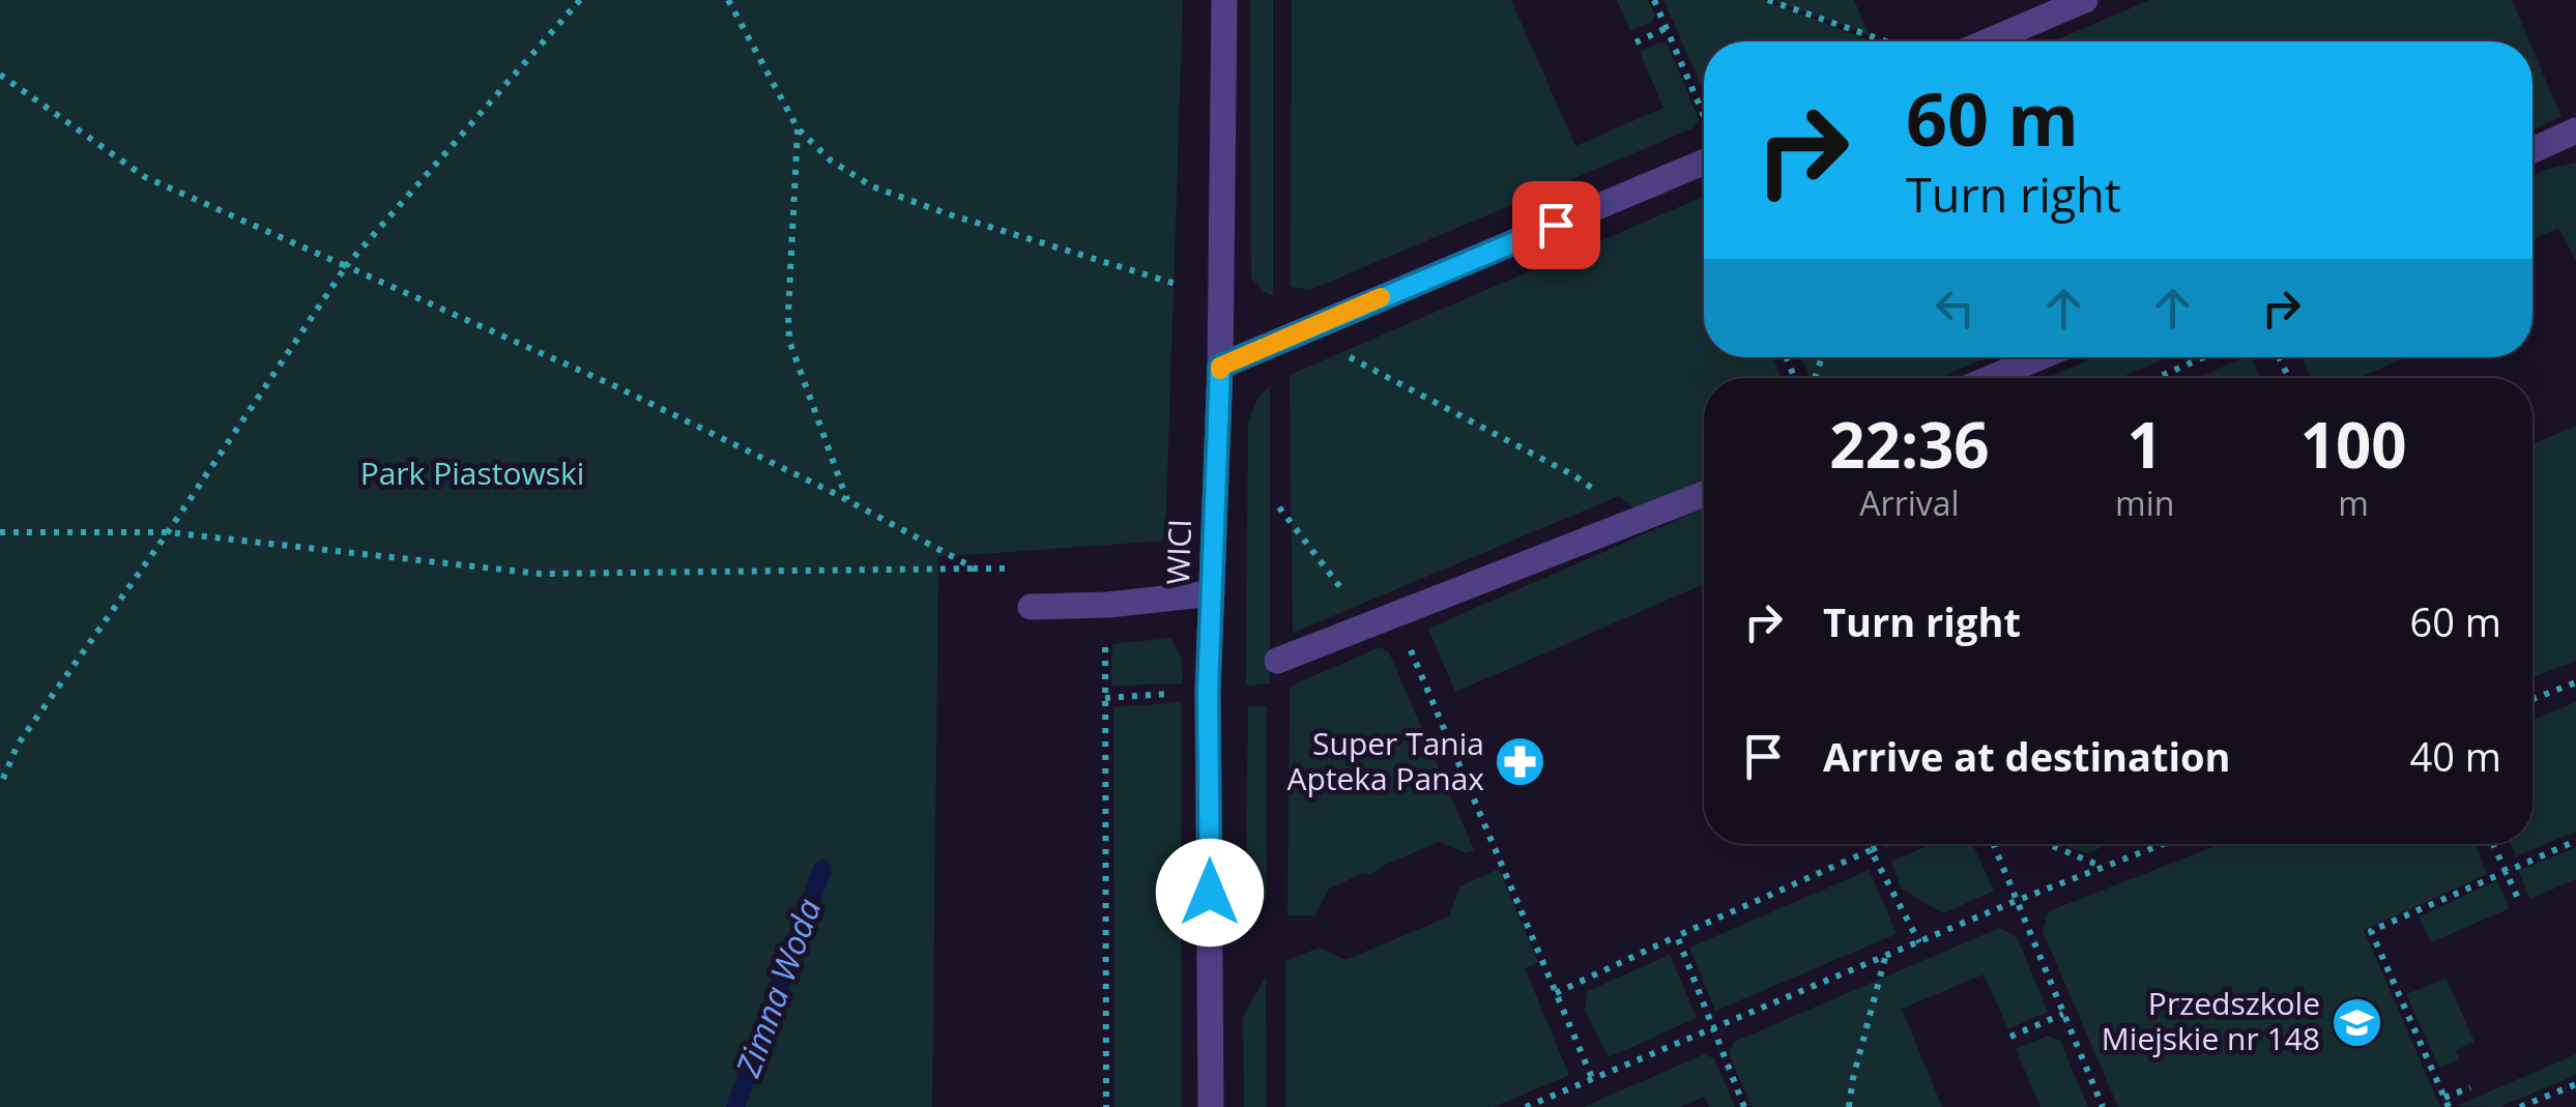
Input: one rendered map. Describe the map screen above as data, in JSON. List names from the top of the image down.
{
  "streets": {
    "street": ["WICI"]
  },
  "water": ["Zimna Woda"],
  "parks": ["Park Piastowski"],
  "places": {
    "pharmacy": ["Super Tania Apteka Panax"],
    "school or university": ["Przedszkole Miejskie nr 148"]
  },
  "page": {
    "turn": ["60 m", "Turn right"],
    "eta": [
      "22:36",
      "Arrival",
      "1",
      "min",
      "100",
      "m"
    ],
    "list": [
      {
        "name": "Turn right",
        "value": "60 m"
      },
      {
        "name": "Arrive at destination",
        "value": "40 m"
      }
    ]
  }
}
